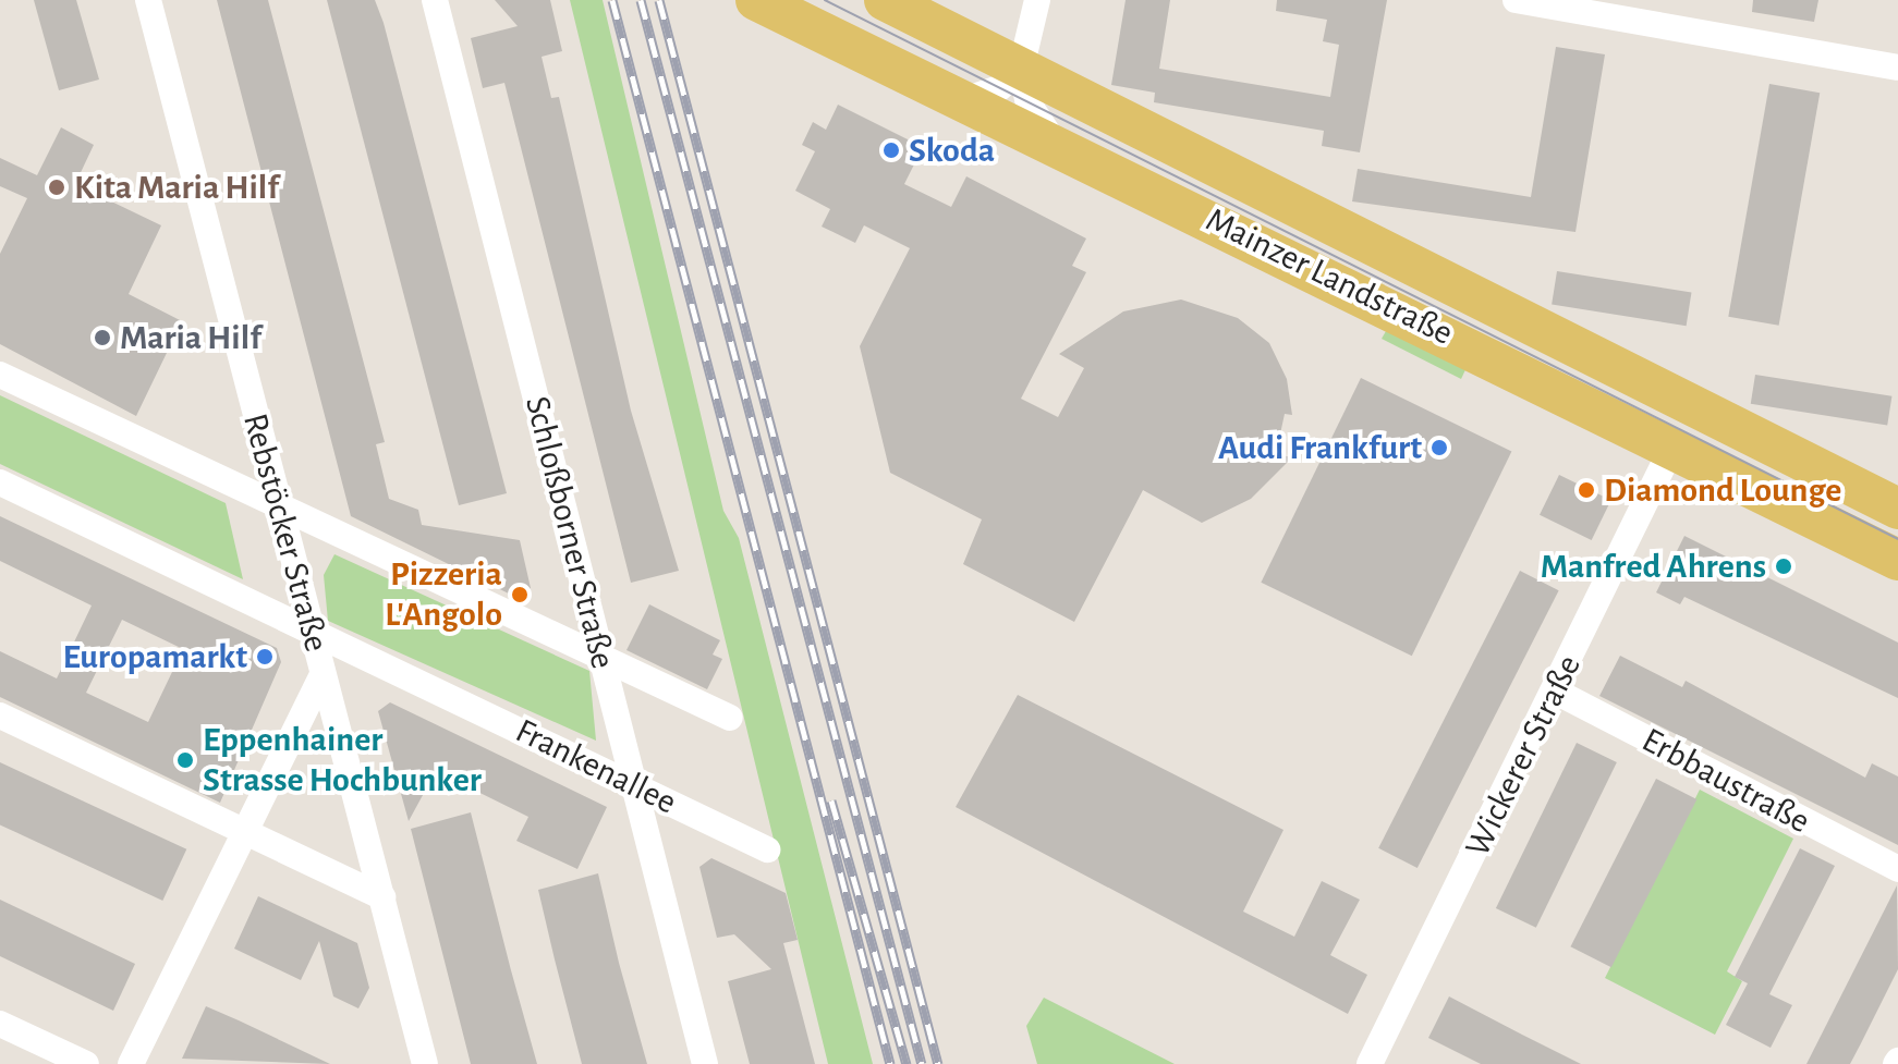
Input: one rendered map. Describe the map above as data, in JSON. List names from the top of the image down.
{
  "streets": {
    "main road": ["Mainzer Landstraße"],
    "street": [
      "Rebstöcker Straße",
      "Schloßborner Straße",
      "Wickerer Straße",
      "Frankenallee",
      "Erbbaustraße"
    ]
  },
  "crossings": [
    ["Mainzer Landstraße", "Wickerer Straße"],
    ["Rebstöcker Straße", "Frankenallee"],
    ["Schloßborner Straße", "Frankenallee"],
    ["Wickerer Straße", "Erbbaustraße"]
  ],
  "places": [
    "Skoda",
    "Kita Maria Hilf",
    "Maria Hilf",
    "Audi Frankfurt",
    "Diamond Lounge",
    "Manfred Ahrens",
    "Pizzeria L'Angolo",
    "Europamarkt",
    "Eppenhainer Strasse Hochbunker"
  ]
}
